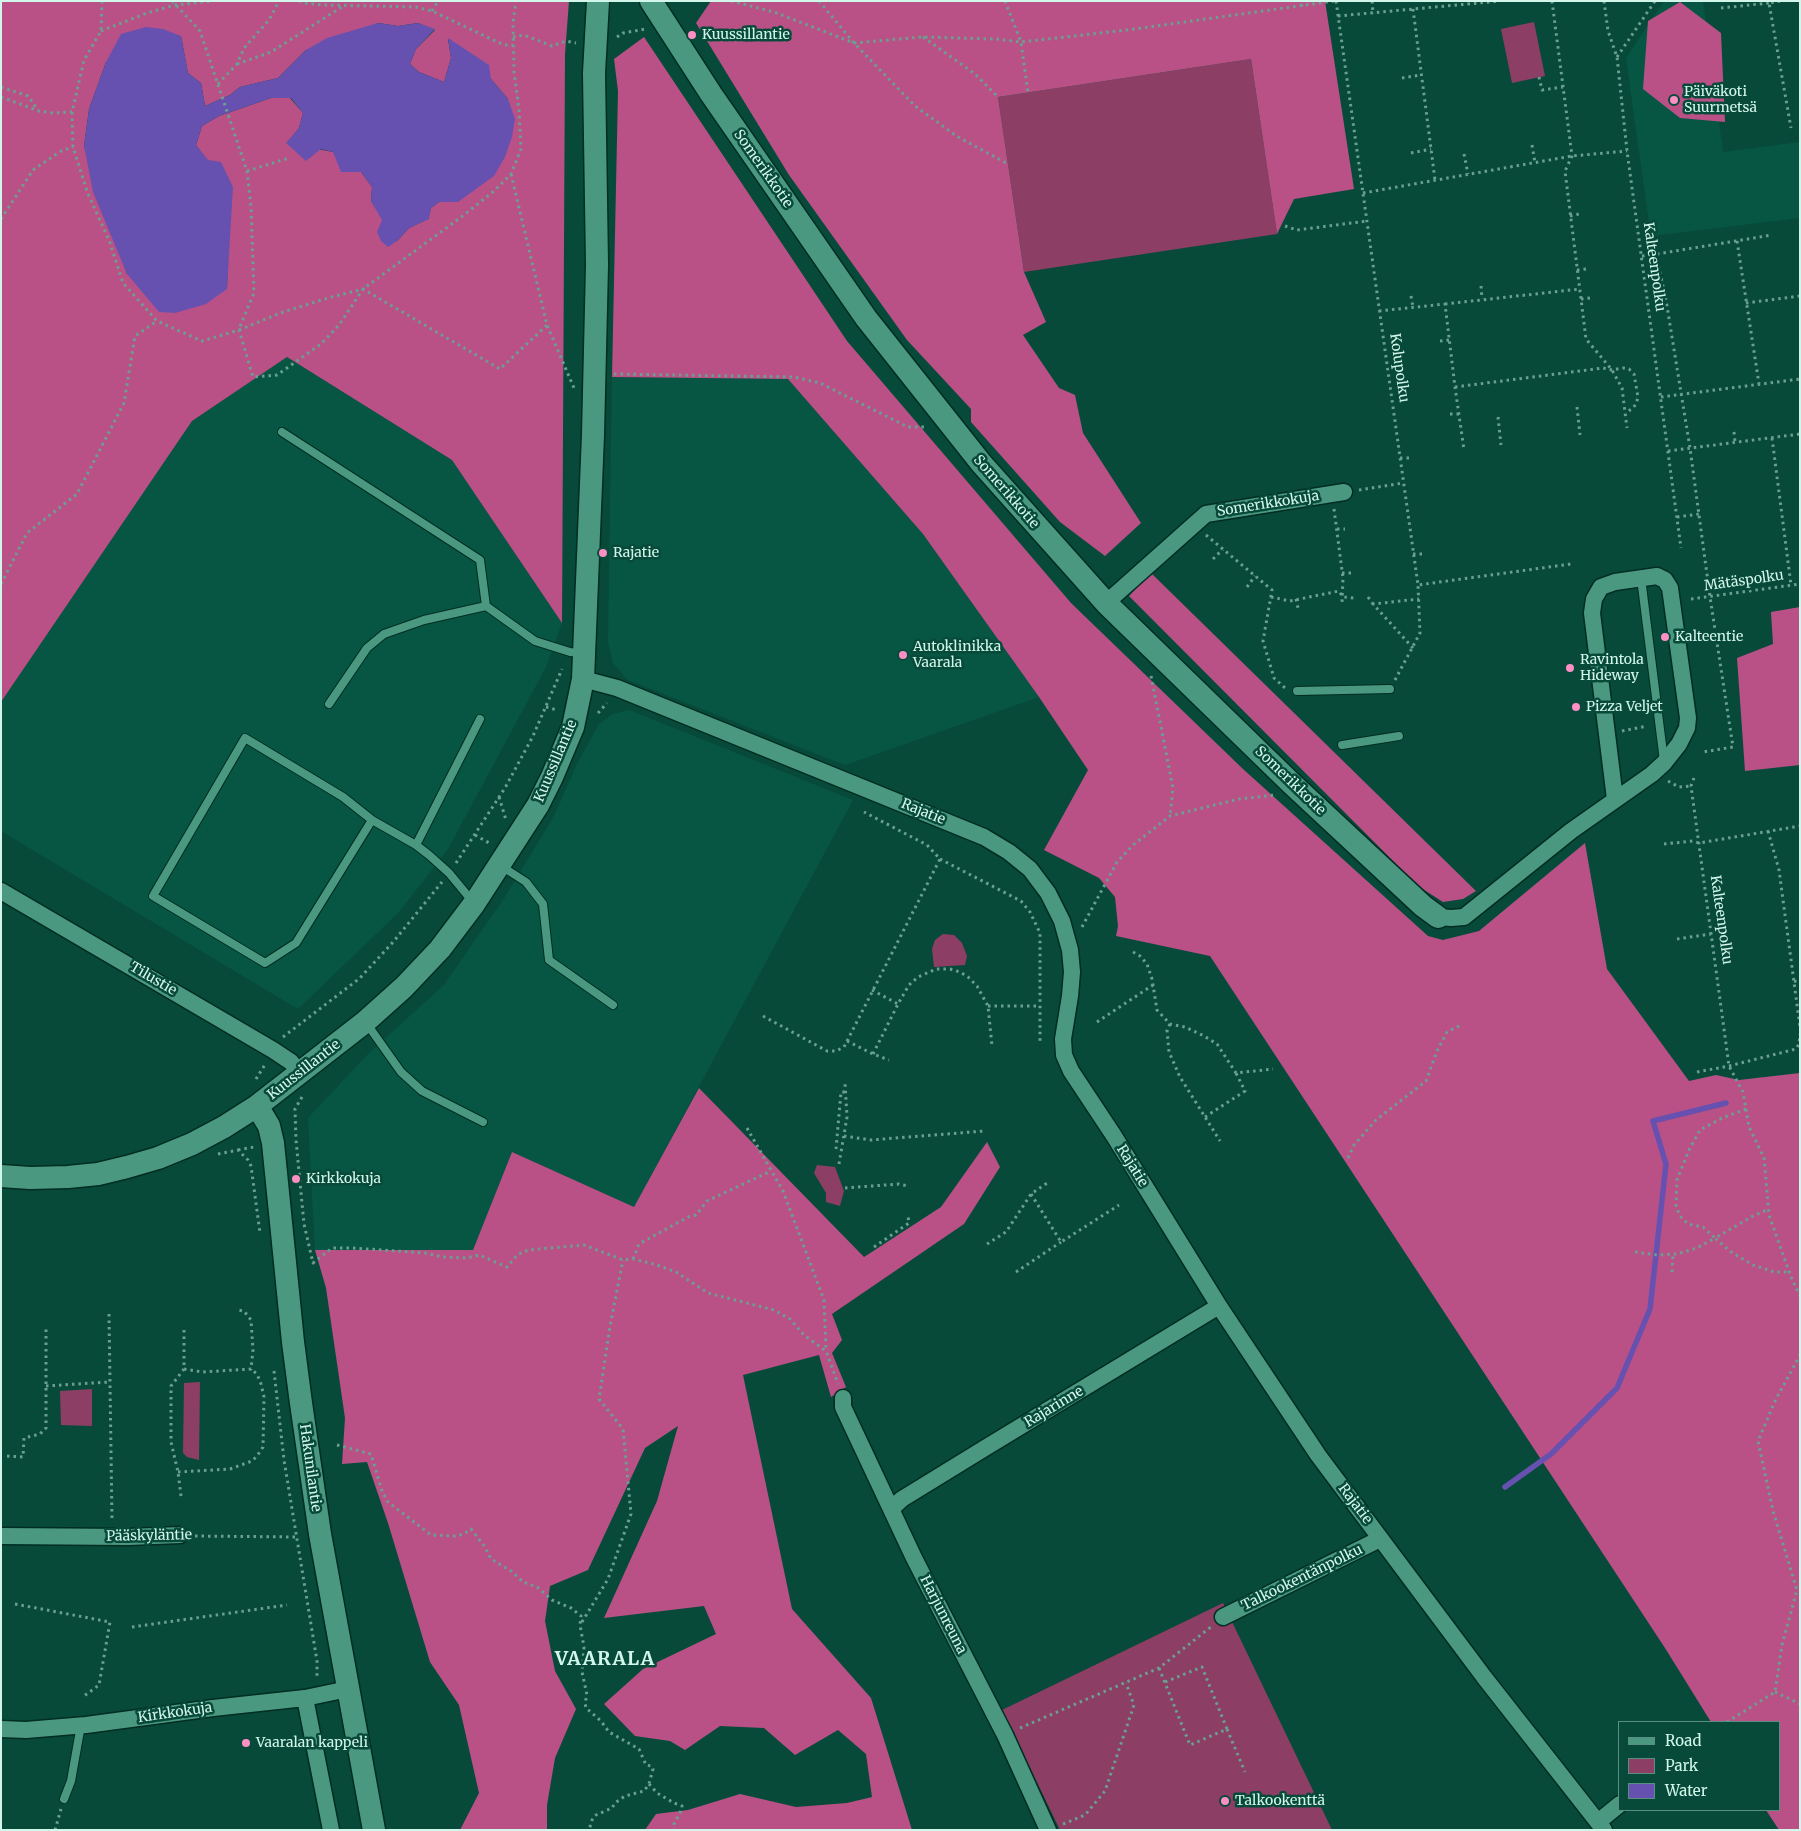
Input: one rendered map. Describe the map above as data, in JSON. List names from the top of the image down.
{
  "streets": {
    "main road": ["Somerikkotie", "Kuussillantie", "Hakunilantie"],
    "street": [
      "Somerikkokuja",
      "Rajatie",
      "Tilustie",
      "Rajarinne",
      "Pääskyläntie",
      "Talkookentänpolku",
      "Harjunreuna",
      "Kirkkokuja"
    ],
    "path": ["Kalteenpolku", "Kolupolku", "Mätäspolku"]
  },
  "crossings": [
    ["Somerikkotie", "Somerikkokuja"],
    ["Kuussillantie", "Rajatie"],
    ["Kuussillantie", "Tilustie"],
    ["Kuussillantie", "Hakunilantie"],
    ["Rajatie", "Rajarinne"],
    ["Rajatie", "Talkookentänpolku"],
    ["Rajarinne", "Harjunreuna"],
    ["Hakunilantie", "Kirkkokuja"]
  ],
  "districts": ["VAARALA"],
  "places": [
    "Kuussillantie",
    "Päiväkoti Suurmetsä",
    "Rajatie",
    "Kalteentie",
    "Autoklinikka Vaarala",
    "Ravintola Hideway",
    "Pizza Veljet",
    "Kirkkokuja",
    "Vaaralan kappeli",
    "Talkookenttä"
  ],
  "legend": ["Road", "Park", "Water"]
}
